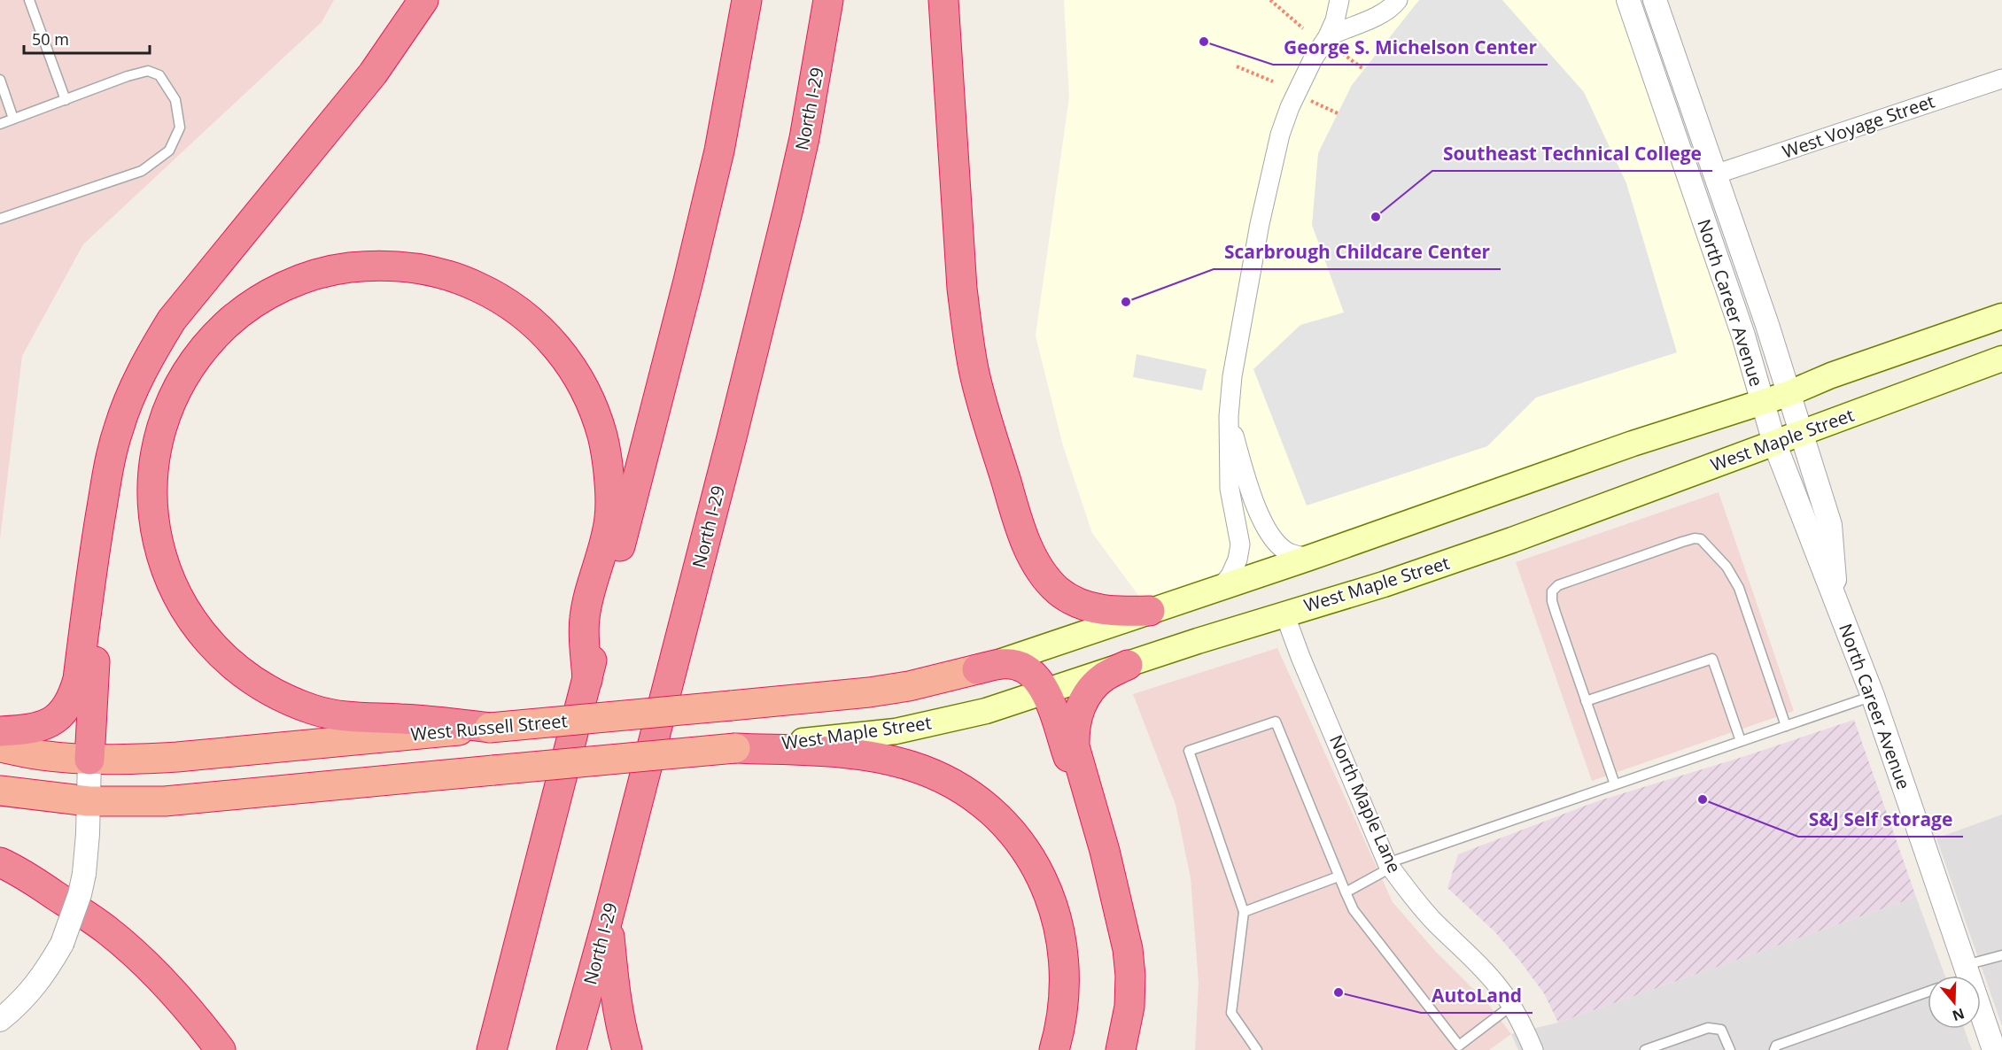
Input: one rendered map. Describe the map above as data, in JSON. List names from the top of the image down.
{
  "streets": {
    "highway": ["North I-29", "West Russell Street"],
    "main road": ["West Maple Street"],
    "street": ["West Voyage Street", "North Career Avenue", "North Maple Lane"]
  },
  "crossings": [
    ["West Voyage Street", "North Career Avenue"],
    ["North Career Avenue", "West Maple Street"],
    ["West Maple Street", "North Maple Lane"]
  ],
  "places": [
    "George S. Michelson Center",
    "Southeast Technical College",
    "Scarbrough Childcare Center",
    "S&J Self storage",
    "AutoLand"
  ],
  "scale_bar": "50 m",
  "north": "bottom"
}
